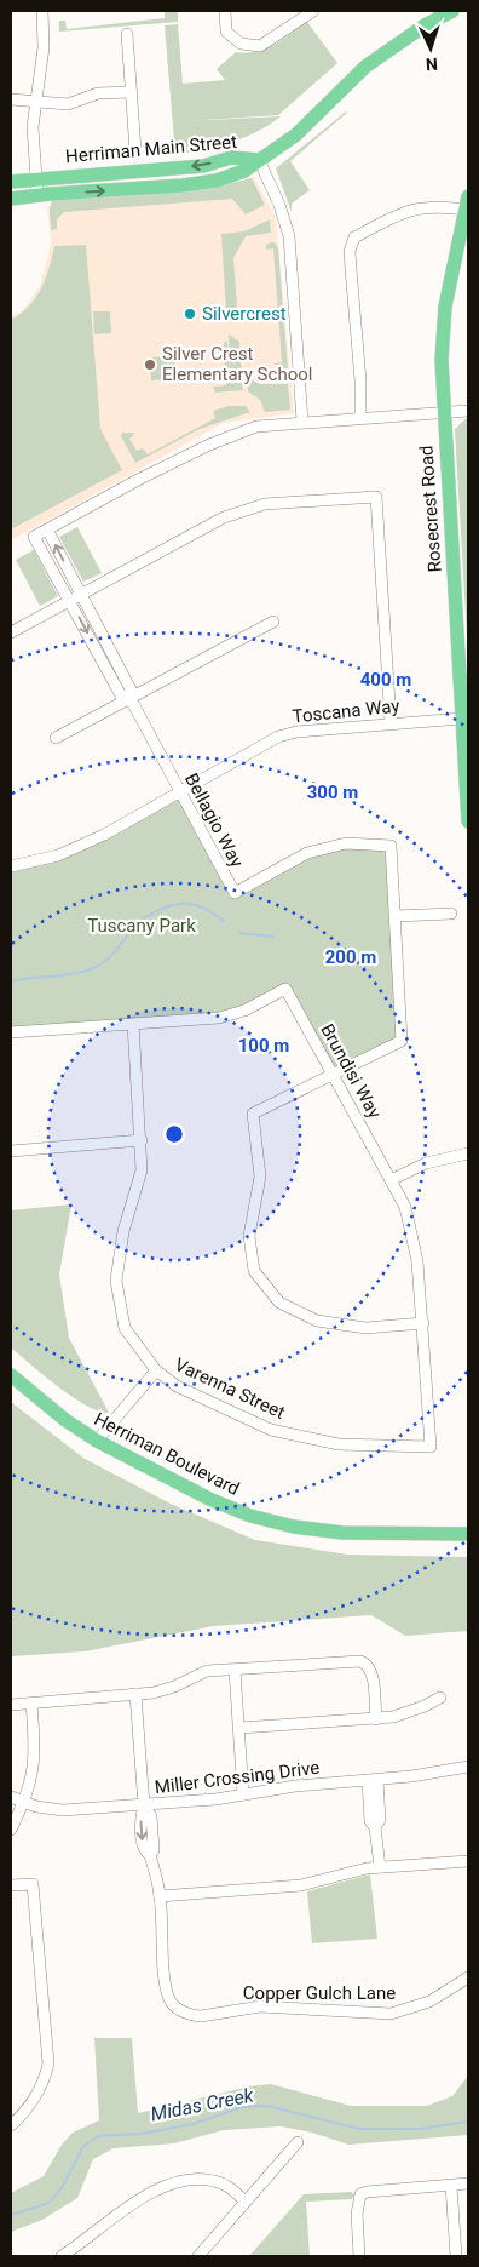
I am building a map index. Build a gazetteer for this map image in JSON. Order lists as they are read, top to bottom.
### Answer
{
  "streets": {
    "main road": ["Herriman Main Street", "Rosecrest Road", "Herriman Boulevard"],
    "street": [
      "Toscana Way",
      "Bellagio Way",
      "Brundisi Way",
      "Varenna Street",
      "Miller Crossing Drive",
      "Copper Gulch Lane"
    ]
  },
  "crossings": [
    ["Rosecrest Road", "Toscana Way"],
    ["Toscana Way", "Bellagio Way"],
    ["Bellagio Way", "Brundisi Way"],
    ["Brundisi Way", "Varenna Street"],
    ["Miller Crossing Drive", "Copper Gulch Lane"]
  ],
  "water": ["Midas Creek"],
  "parks": ["Tuscany Park"],
  "places": ["Silvercrest", "Silver Crest Elementary School"],
  "north": "bottom",
  "rings": [
    "400 m",
    "300 m",
    "200 m",
    "100 m"
  ]
}
